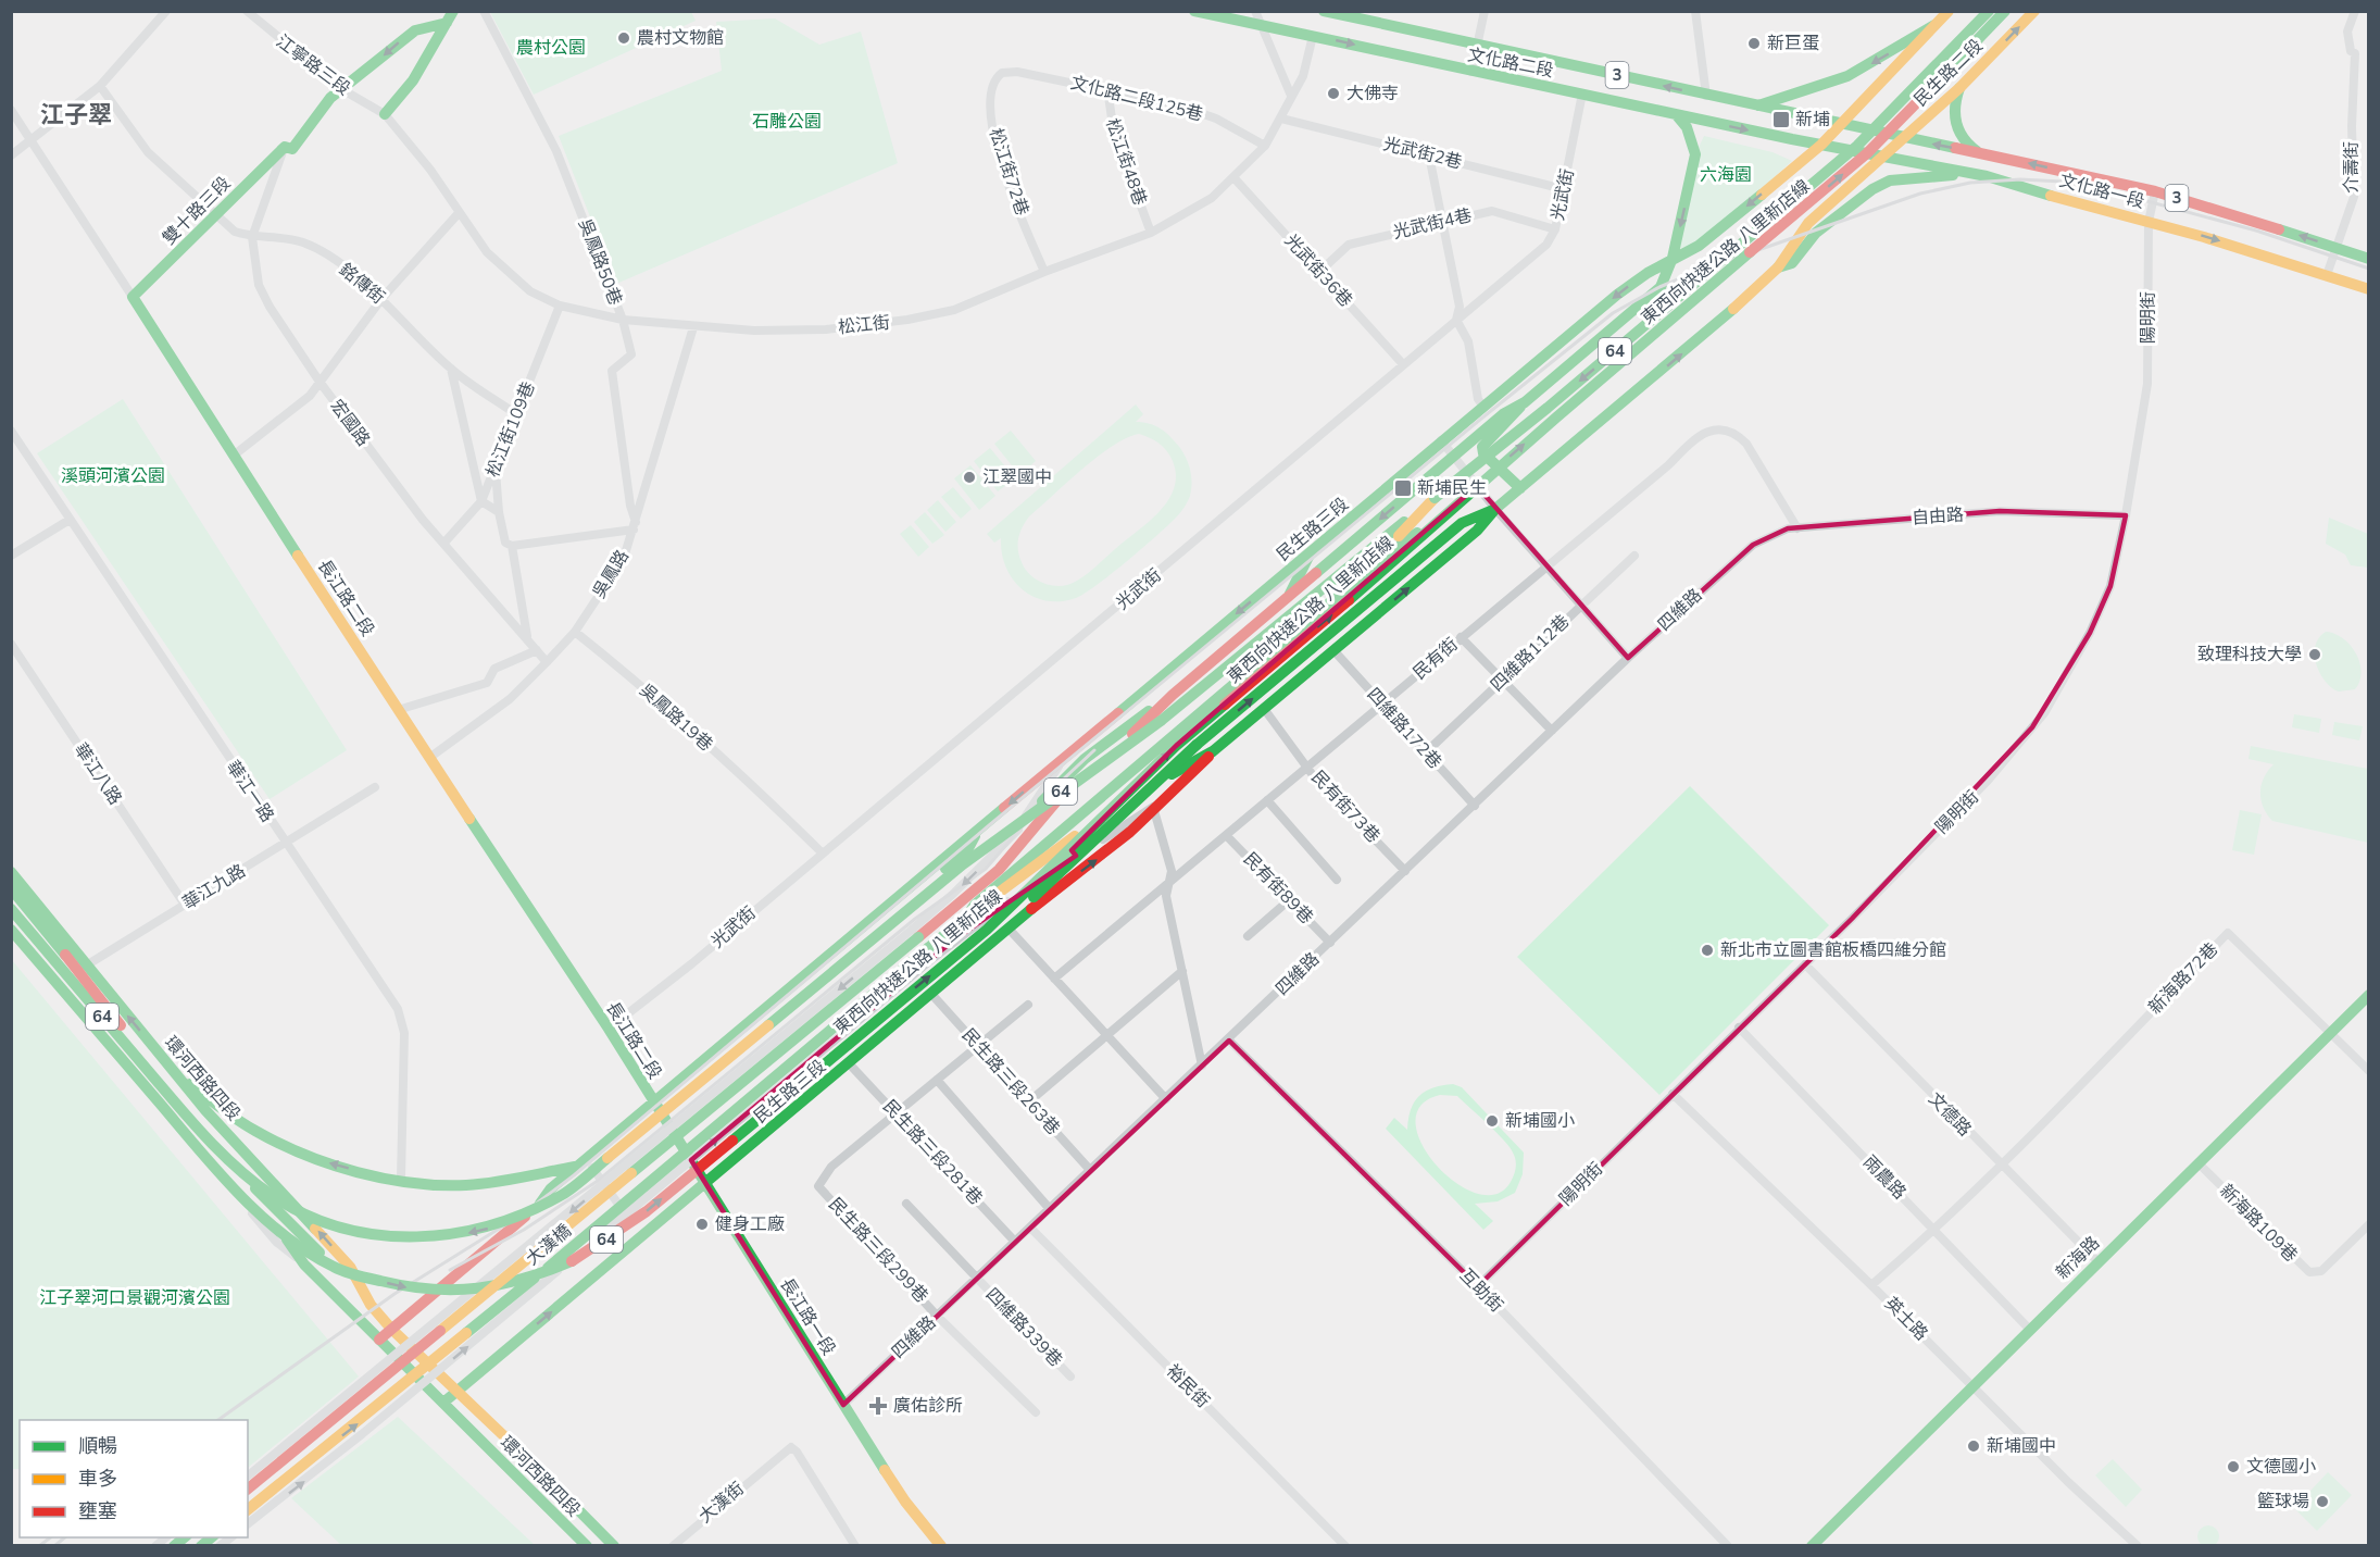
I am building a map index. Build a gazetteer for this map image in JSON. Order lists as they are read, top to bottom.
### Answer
{
  "streets": {
    "main road": [
      "文化路二段",
      "民生路二段",
      "3",
      "文化路一段",
      "雙十路三段",
      "東西向快速公路 八里新店線",
      "64",
      "民生路三段",
      "長江路二段",
      "環河西路四段",
      "大漢橋",
      "新海路",
      "長江路一段"
    ],
    "street": [
      "江寧路三段",
      "文化路二段125巷",
      "光武街2巷",
      "松江街48巷",
      "介壽街",
      "松江街72巷",
      "光武街",
      "光武街4巷",
      "吳鳳路50巷",
      "光武街36巷",
      "銘傳街",
      "陽明街",
      "松江街",
      "宏國路",
      "松江街109巷",
      "自由路",
      "吳鳳路",
      "四維路",
      "四維路112巷",
      "民有街",
      "吳鳳路19巷",
      "四維路172巷",
      "華江八路",
      "華江一路",
      "民有街73巷",
      "華江九路",
      "民有街89巷",
      "新海路72巷",
      "民生路三段263巷",
      "文德路",
      "民生路三段281巷",
      "雨農路",
      "新海路109巷",
      "民生路三段299巷",
      "互助街",
      "英士路",
      "四維路339巷",
      "裕民街",
      "大漢街"
    ]
  },
  "crossings": [
    ["文化路二段", "文化路一段"],
    ["文化路二段", "光武街"],
    ["文化路二段", "松江街"],
    ["文化路二段", "民生路三段"],
    ["江寧路三段", "雙十路三段"],
    ["江寧路三段", "松江街"],
    ["民生路二段", "文化路一段"],
    ["民生路二段", "民生路三段"],
    ["文化路二段125巷", "松江街48巷"],
    ["文化路二段125巷", "松江街72巷"],
    ["文化路二段125巷", "松江街"],
    ["光武街2巷", "光武街"],
    ["光武街2巷", "松江街"],
    ["松江街48巷", "松江街"],
    ["介壽街", "文化路一段"],
    ["松江街72巷", "松江街"],
    ["文化路一段", "陽明街"],
    ["文化路一段", "民生路三段"],
    ["光武街", "光武街4巷"],
    ["光武街", "光武街36巷"],
    ["光武街", "長江路二段"],
    ["光武街", "吳鳳路19巷"],
    ["雙十路三段", "宏國路"],
    ["雙十路三段", "長江路二段"],
    ["光武街4巷", "光武街36巷"],
    ["東西向快速公路 八里新店線", "環河西路四段"],
    ["吳鳳路50巷", "松江街"],
    ["吳鳳路50巷", "吳鳳路"],
    ["光武街36巷", "松江街"],
    ["銘傳街", "宏國路"],
    ["銘傳街", "松江街109巷"],
    ["陽明街", "自由路"],
    ["陽明街", "文德路"],
    ["陽明街", "雨農路"],
    ["陽明街", "互助街"],
    ["陽明街", "英士路"],
    ["松江街", "松江街109巷"],
    ["松江街", "吳鳳路"],
    ["宏國路", "松江街109巷"],
    ["宏國路", "吳鳳路"],
    ["自由路", "四維路"],
    ["自由路", "民有街"],
    ["民生路三段", "長江路二段"],
    ["民生路三段", "四維路172巷"],
    ["民生路三段", "民有街73巷"],
    ["民生路三段", "環河西路四段"],
    ["民生路三段", "民生路三段263巷"],
    ["民生路三段", "民生路三段281巷"],
    ["民生路三段", "大漢橋"],
    ["民生路三段", "長江路一段"],
    ["吳鳳路", "長江路二段"],
    ["吳鳳路", "吳鳳路19巷"],
    ["長江路二段", "長江路一段"],
    ["四維路", "四維路172巷"],
    ["四維路", "民有街73巷"],
    ["四維路", "民有街89巷"],
    ["四維路", "民生路三段263巷"],
    ["四維路", "民生路三段281巷"],
    ["四維路", "民生路三段299巷"],
    ["四維路", "互助街"],
    ["四維路", "長江路一段"],
    ["四維路", "四維路339巷"],
    ["四維路", "裕民街"],
    ["四維路112巷", "四維路172巷"],
    ["民有街", "四維路172巷"],
    ["民有街", "民有街73巷"],
    ["民有街", "民有街89巷"],
    ["華江八路", "華江九路"],
    ["華江一路", "華江九路"],
    ["華江九路", "環河西路四段"],
    ["新海路72巷", "文德路"],
    ["新海路72巷", "新海路"],
    ["文德路", "新海路"],
    ["民生路三段281巷", "民生路三段299巷"],
    ["雨農路", "新海路"],
    ["新海路109巷", "新海路"],
    ["新海路", "英士路"]
  ],
  "districts": ["江子翠"],
  "parks": [
    "農村公園",
    "石雕公園",
    "六海園",
    "溪頭河濱公園",
    "江子翠河口景觀河濱公園"
  ],
  "places": {
    "other": [
      "農村文物館",
      "新巨蛋",
      "大佛寺",
      "江翠國中",
      "致理科技大學",
      "新北市立圖書館板橋四維分館",
      "新埔國小",
      "健身工廠",
      "新埔國中",
      "文德國小",
      "籃球場"
    ],
    "transit": ["新埔", "新埔民生"],
    "health": ["廣佑診所"]
  },
  "legend": ["順暢", "車多", "壅塞"]
}
